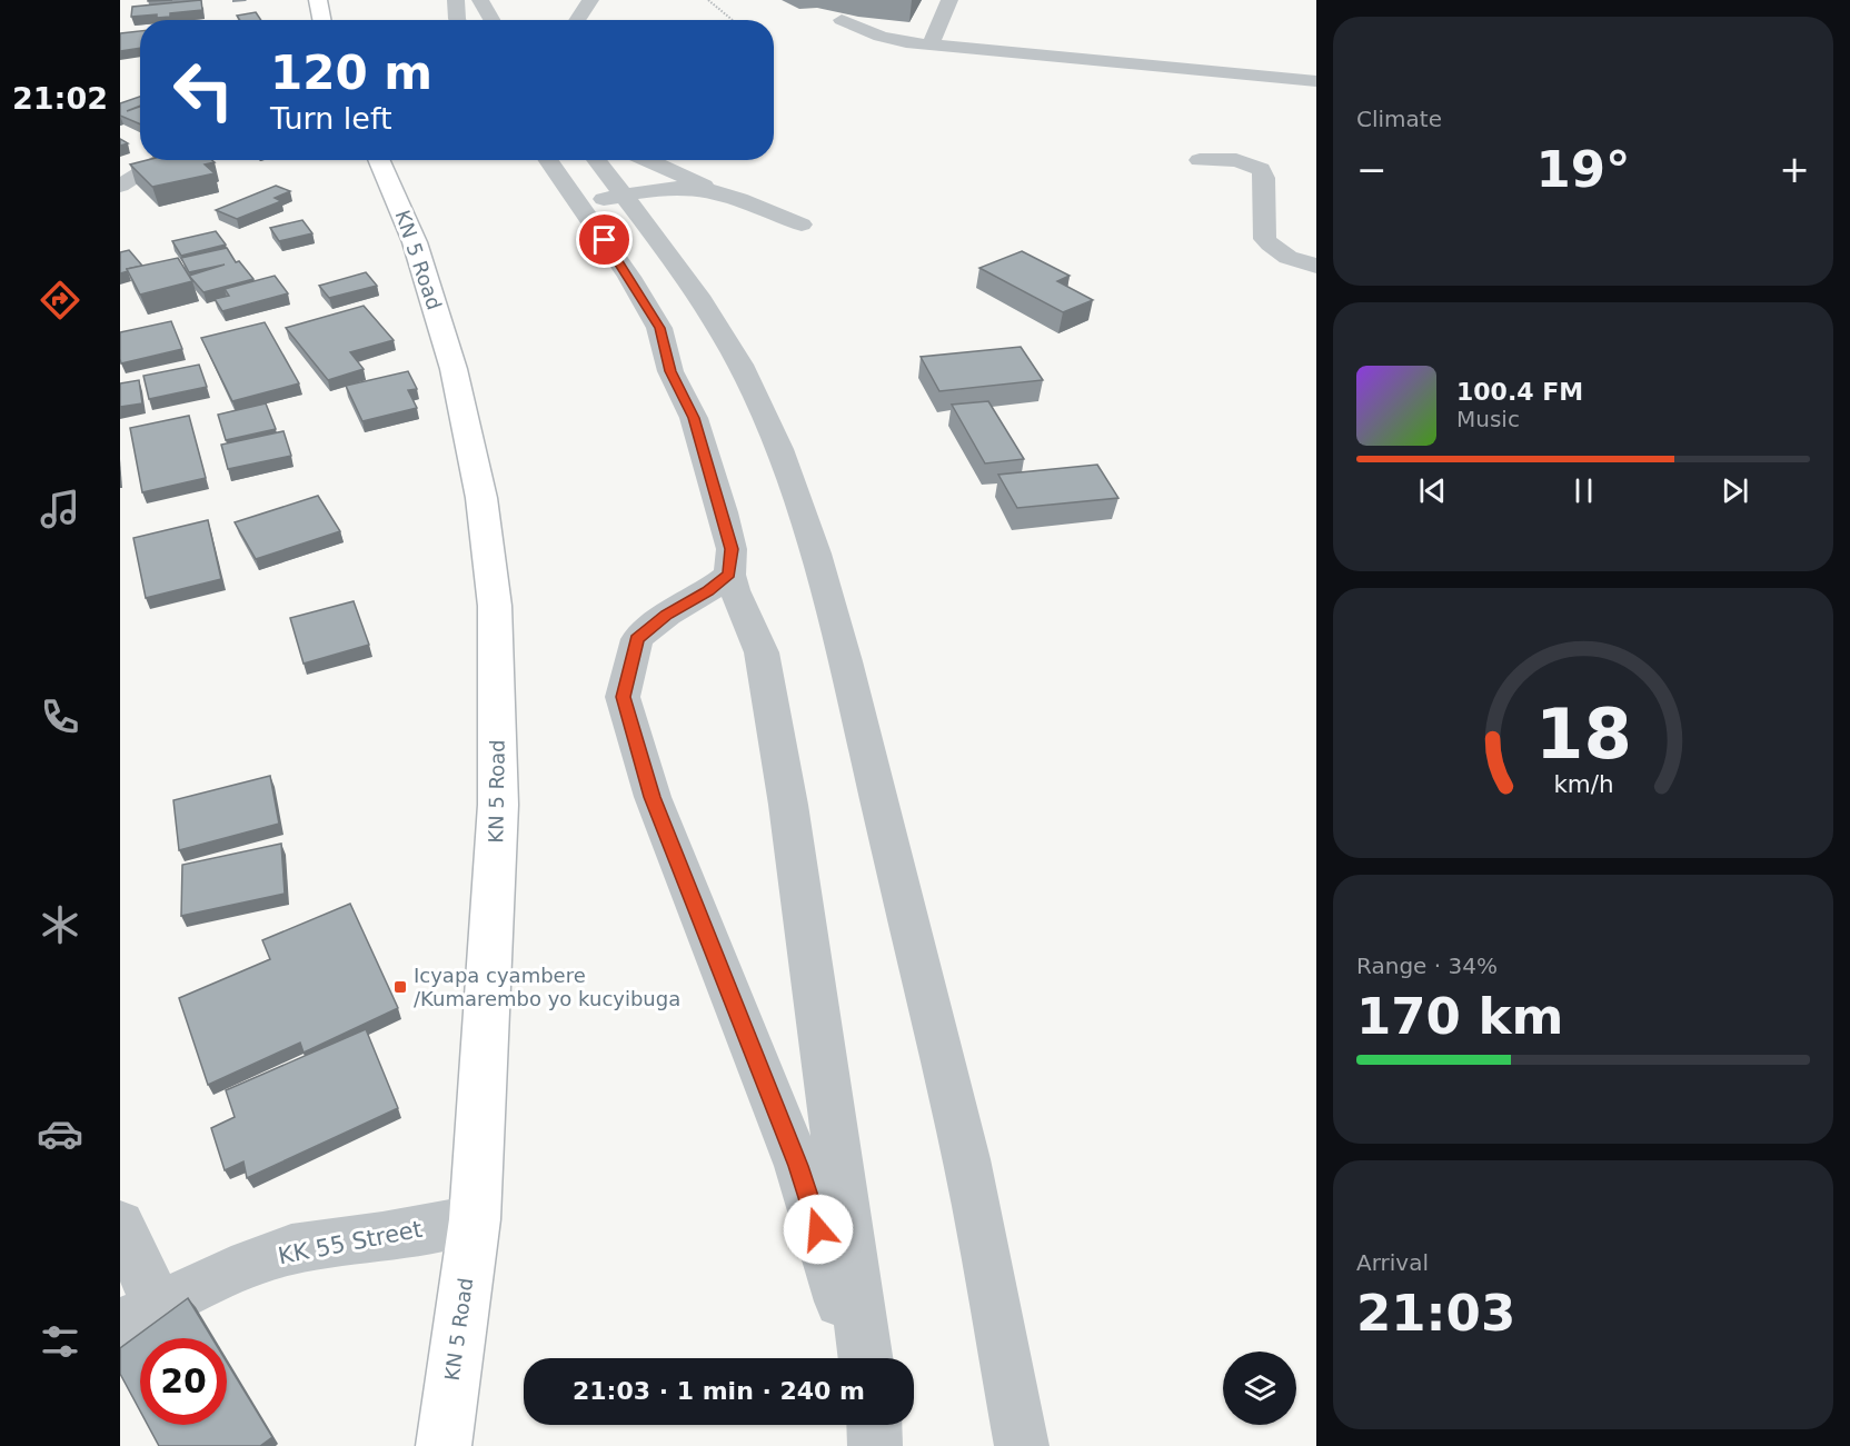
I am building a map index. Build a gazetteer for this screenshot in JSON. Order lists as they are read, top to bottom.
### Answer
{
  "streets": {
    "main road": ["KN 5 Road"],
    "street": ["KK 55 Street"]
  },
  "crossings": [
    ["KN 5 Road", "KK 55 Street"]
  ],
  "places": {
    "transit": ["Icyapa cyambere /Kumarembo yo kucyibuga"]
  },
  "page": {
    "tabs": "21:02",
    "tile": [
      "Climate",
      ["Range · 34%", "170 km"],
      ["Arrival", "21:03"]
    ],
    "turn": ["120 m", "Turn left"],
    "heat": ["−", "19°", "+"],
    "song": ["100.4 FM", "Music"],
    "limit": "20",
    "trip": "21:03 · 1 min · 240 m",
    "gauge": ["18", "km/h"]
  }
}
